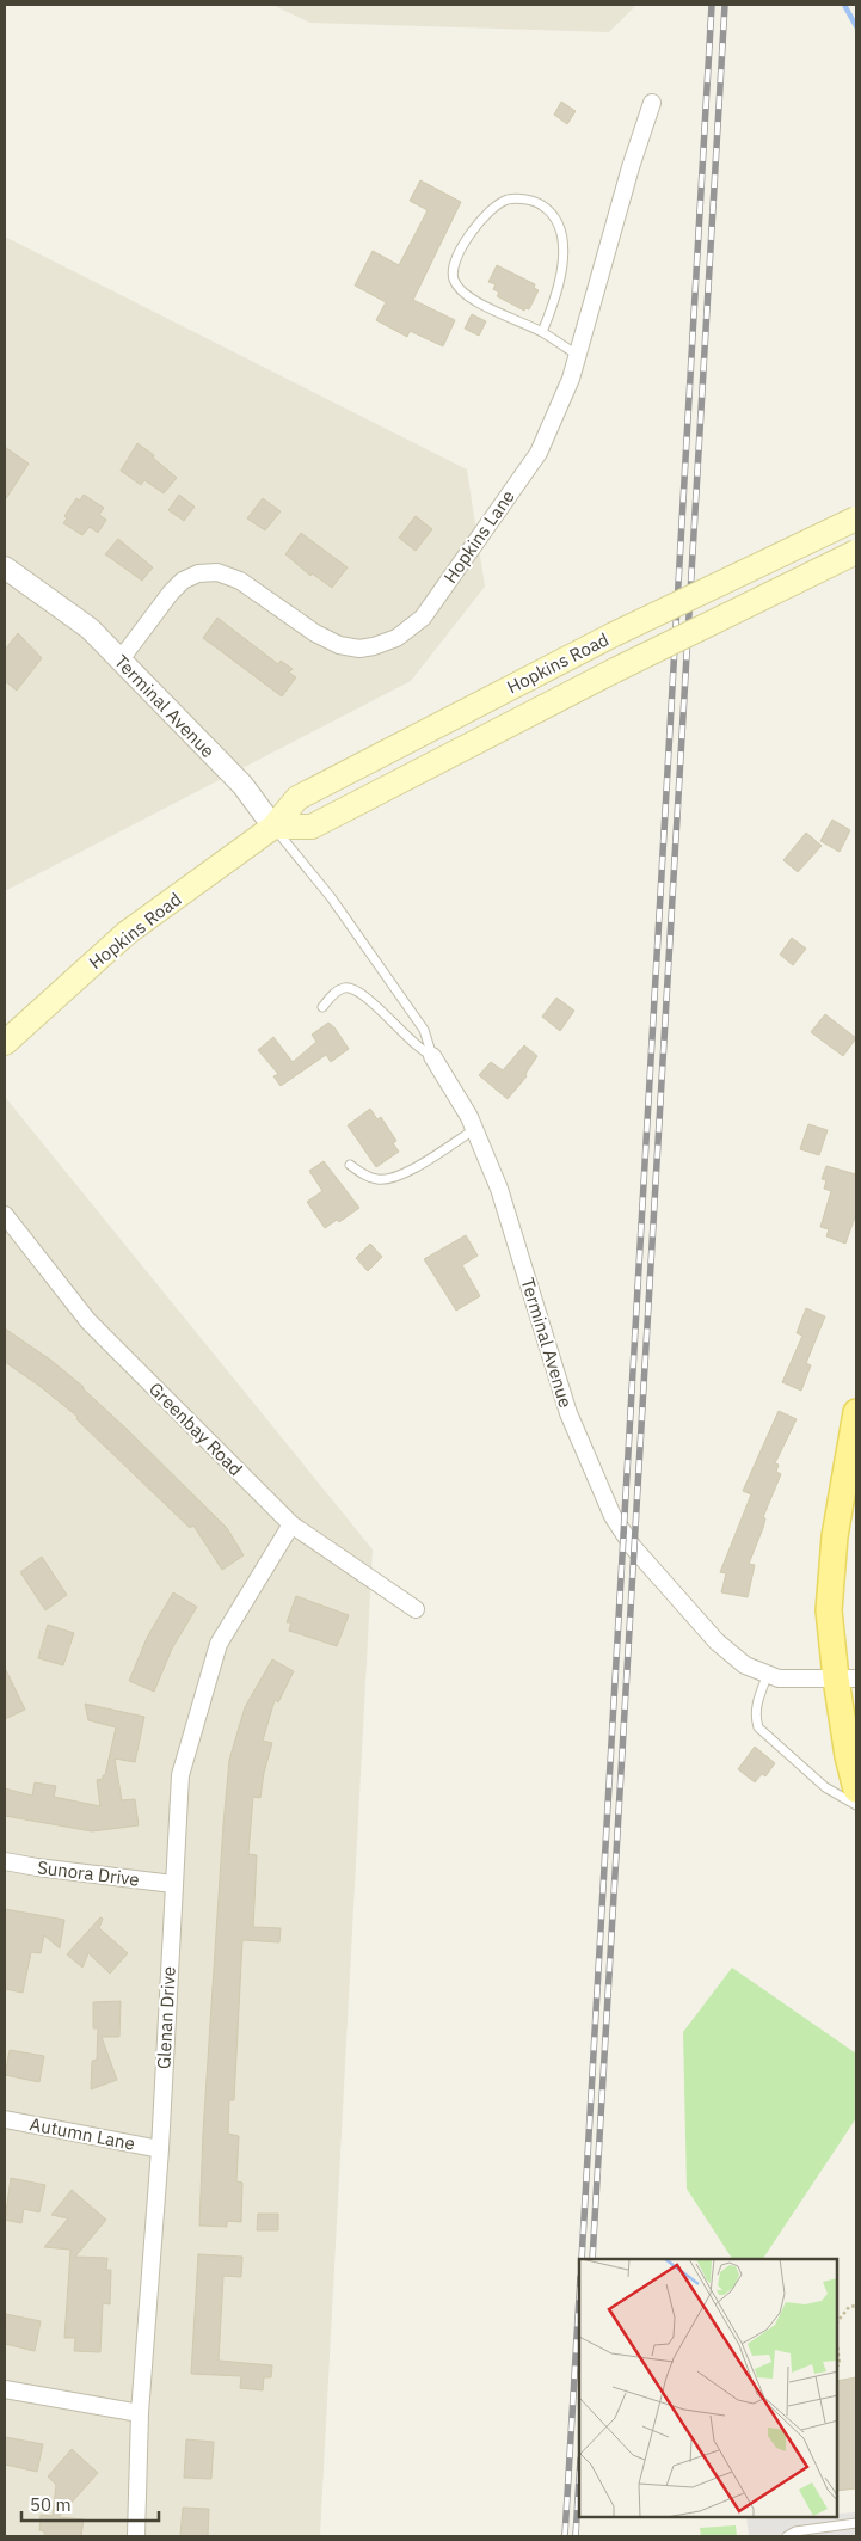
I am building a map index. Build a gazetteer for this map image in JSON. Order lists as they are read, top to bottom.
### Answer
{
  "streets": {
    "main road": ["Hopkins Road"],
    "street": [
      "Hopkins Lane",
      "Terminal Avenue",
      "Greenbay Road",
      "Sunora Drive",
      "Glenan Drive",
      "Autumn Lane"
    ]
  },
  "crossings": [
    ["Hopkins Lane", "Terminal Avenue"],
    ["Hopkins Road", "Terminal Avenue"],
    ["Greenbay Road", "Glenan Drive"],
    ["Sunora Drive", "Glenan Drive"],
    ["Glenan Drive", "Autumn Lane"]
  ],
  "scale_bar": "50 m"
}
